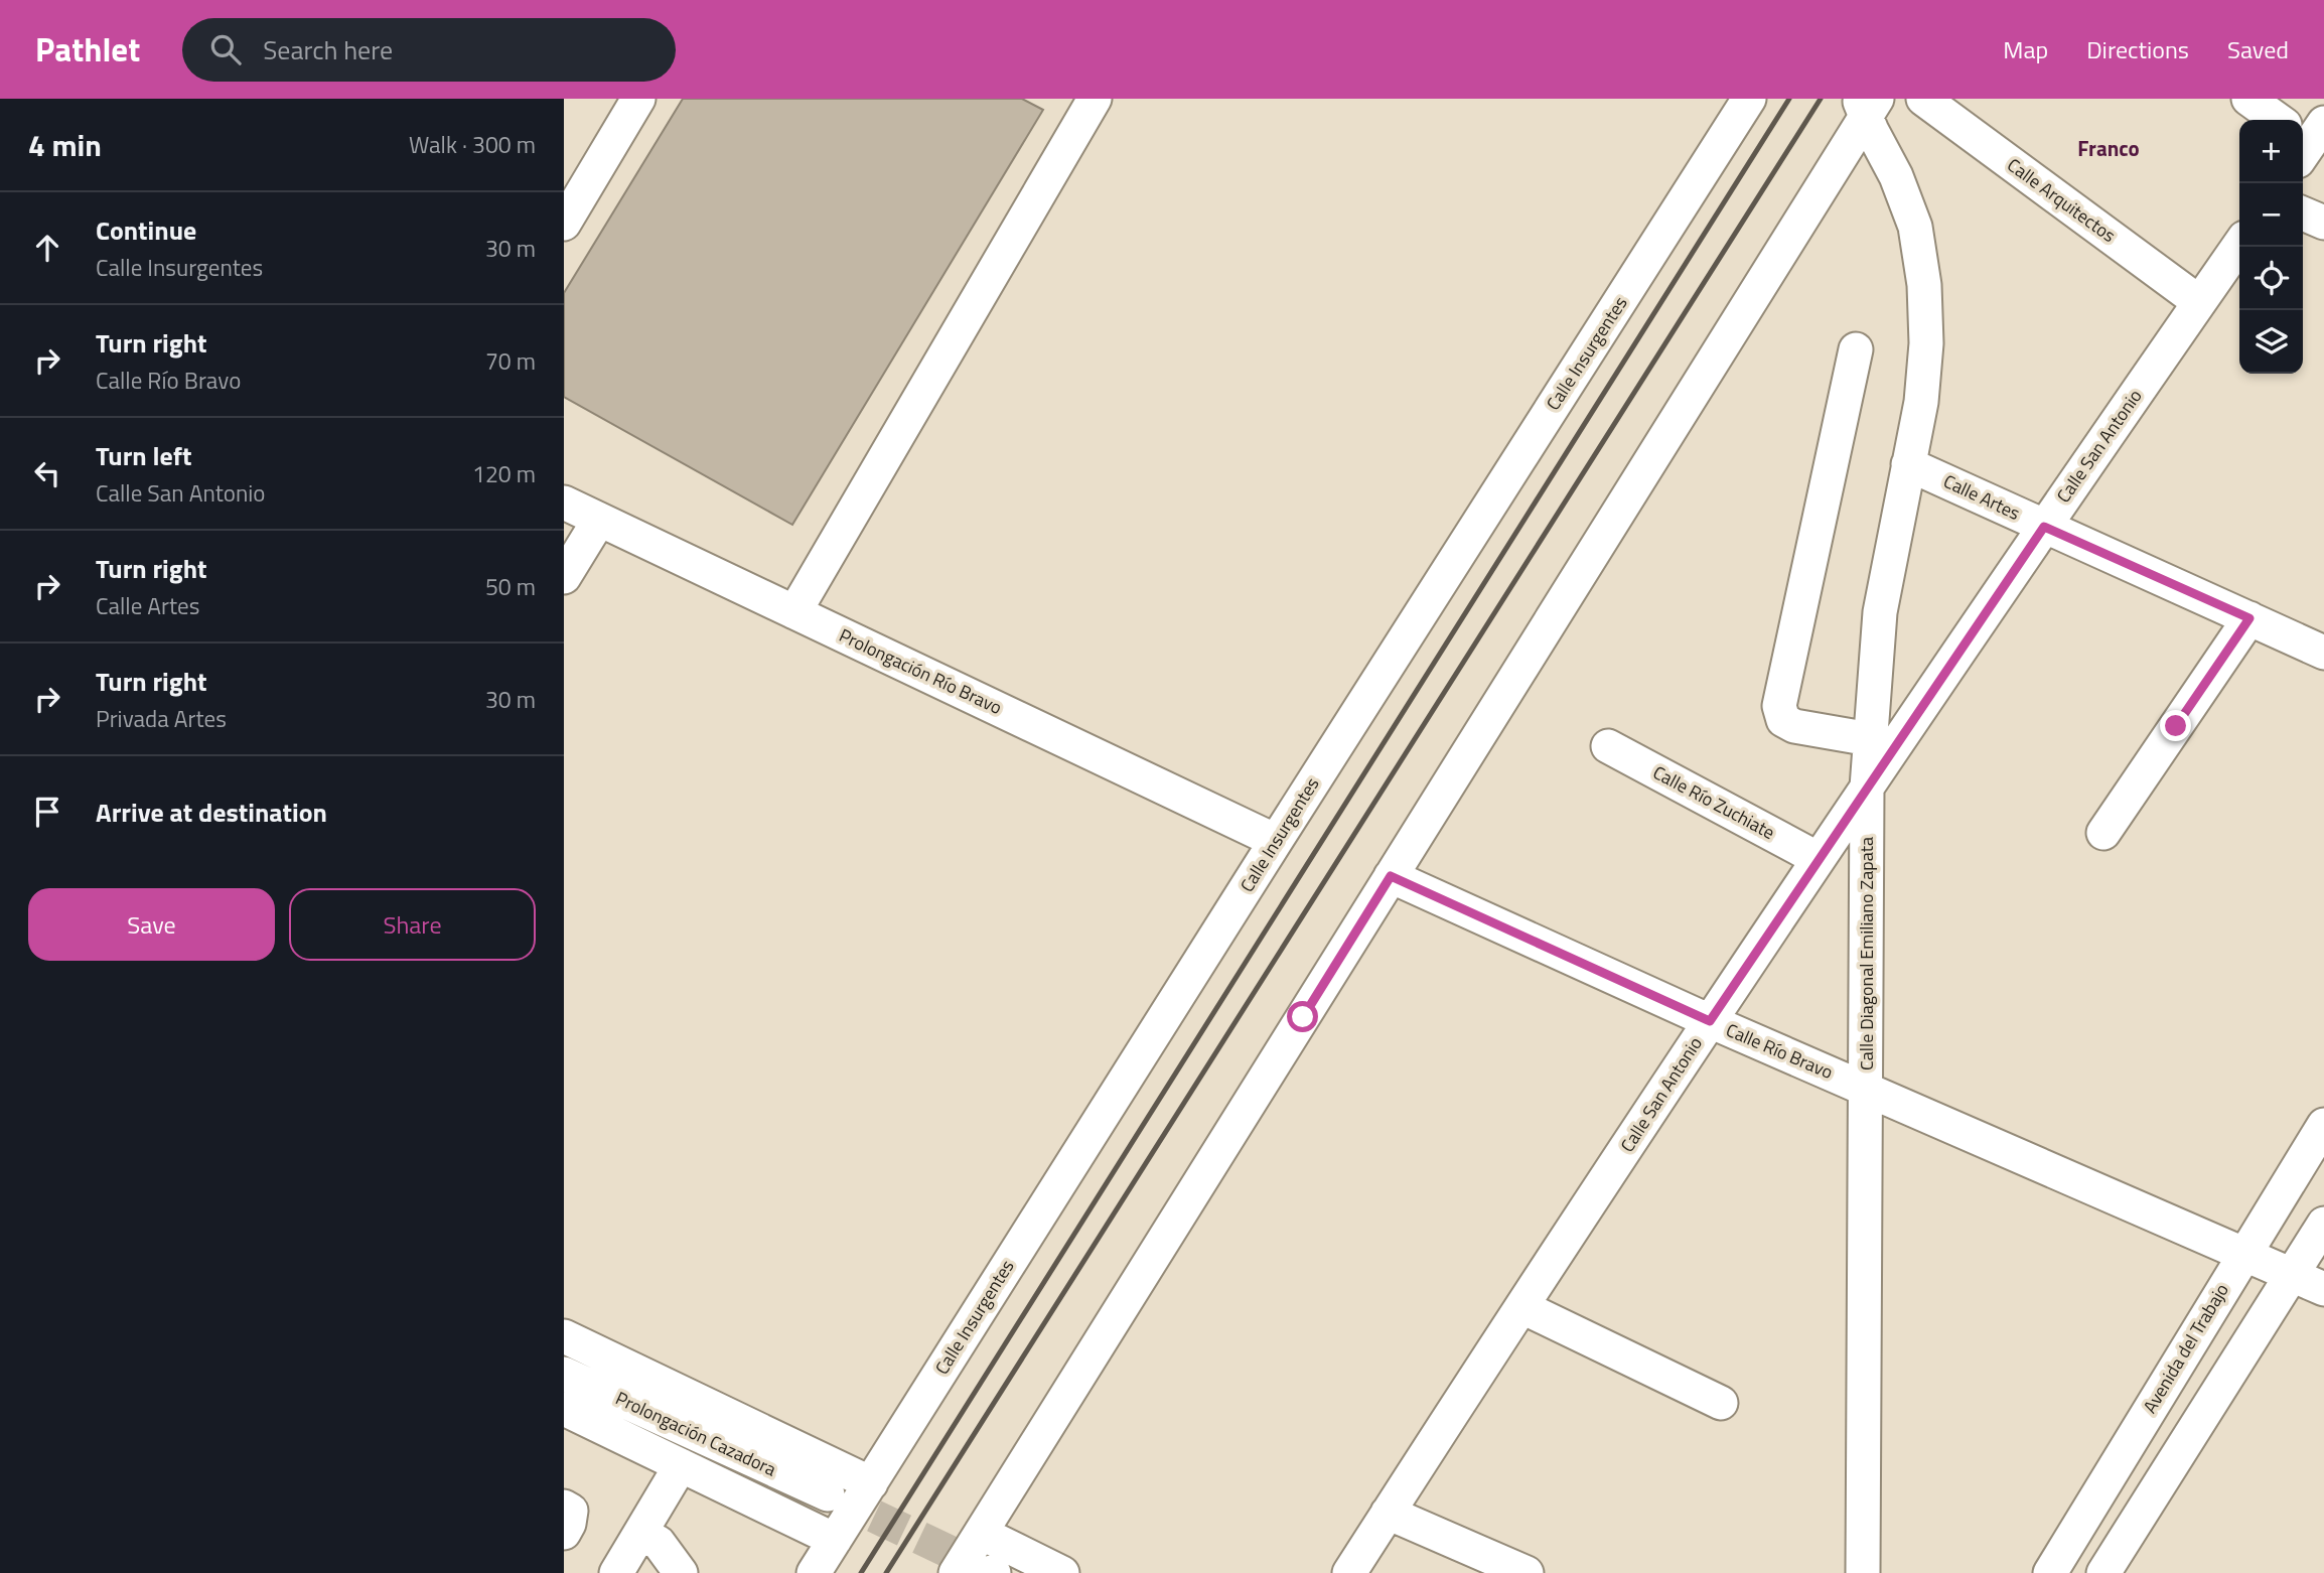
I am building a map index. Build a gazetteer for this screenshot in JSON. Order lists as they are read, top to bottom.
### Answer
{
  "streets": {
    "street": [
      "Calle Arquitectos",
      "Calle Insurgentes",
      "Calle San Antonio",
      "Calle Artes",
      "Prolongación Río Bravo",
      "Calle Río Zuchiate",
      "Calle Diagonal Emiliano Zapata",
      "Calle Río Bravo",
      "Avenida del Trabajo",
      "Prolongación Cazadora"
    ]
  },
  "crossings": [
    ["Calle Arquitectos", "Calle San Antonio"],
    ["Calle Insurgentes", "Prolongación Río Bravo"],
    ["Calle San Antonio", "Calle Artes"],
    ["Calle San Antonio", "Calle Río Zuchiate"],
    ["Calle San Antonio", "Calle Diagonal Emiliano Zapata"],
    ["Calle San Antonio", "Calle Río Bravo"],
    ["Calle Artes", "Calle Diagonal Emiliano Zapata"],
    ["Calle Diagonal Emiliano Zapata", "Calle Río Bravo"],
    ["Calle Río Bravo", "Avenida del Trabajo"]
  ],
  "districts": ["Franco"],
  "page": {
    "header": "Pathlet",
    "search": "Search here",
    "nav": ["Map", "Directions", "Saved"],
    "heading": ["4 min", "Walk · 300 m"],
    "map_buttons": ["+", "−"],
    "list": [
      ["Continue", "Calle Insurgentes", "30 m"],
      ["Turn right", "Calle Río Bravo", "70 m"],
      ["Turn left", "Calle San Antonio", "120 m"],
      ["Turn right", "Calle Artes", "50 m"],
      ["Turn right", "Privada Artes", "30 m"],
      "Arrive at destination"
    ],
    "buttons": ["Save", "Share"]
  }
}
